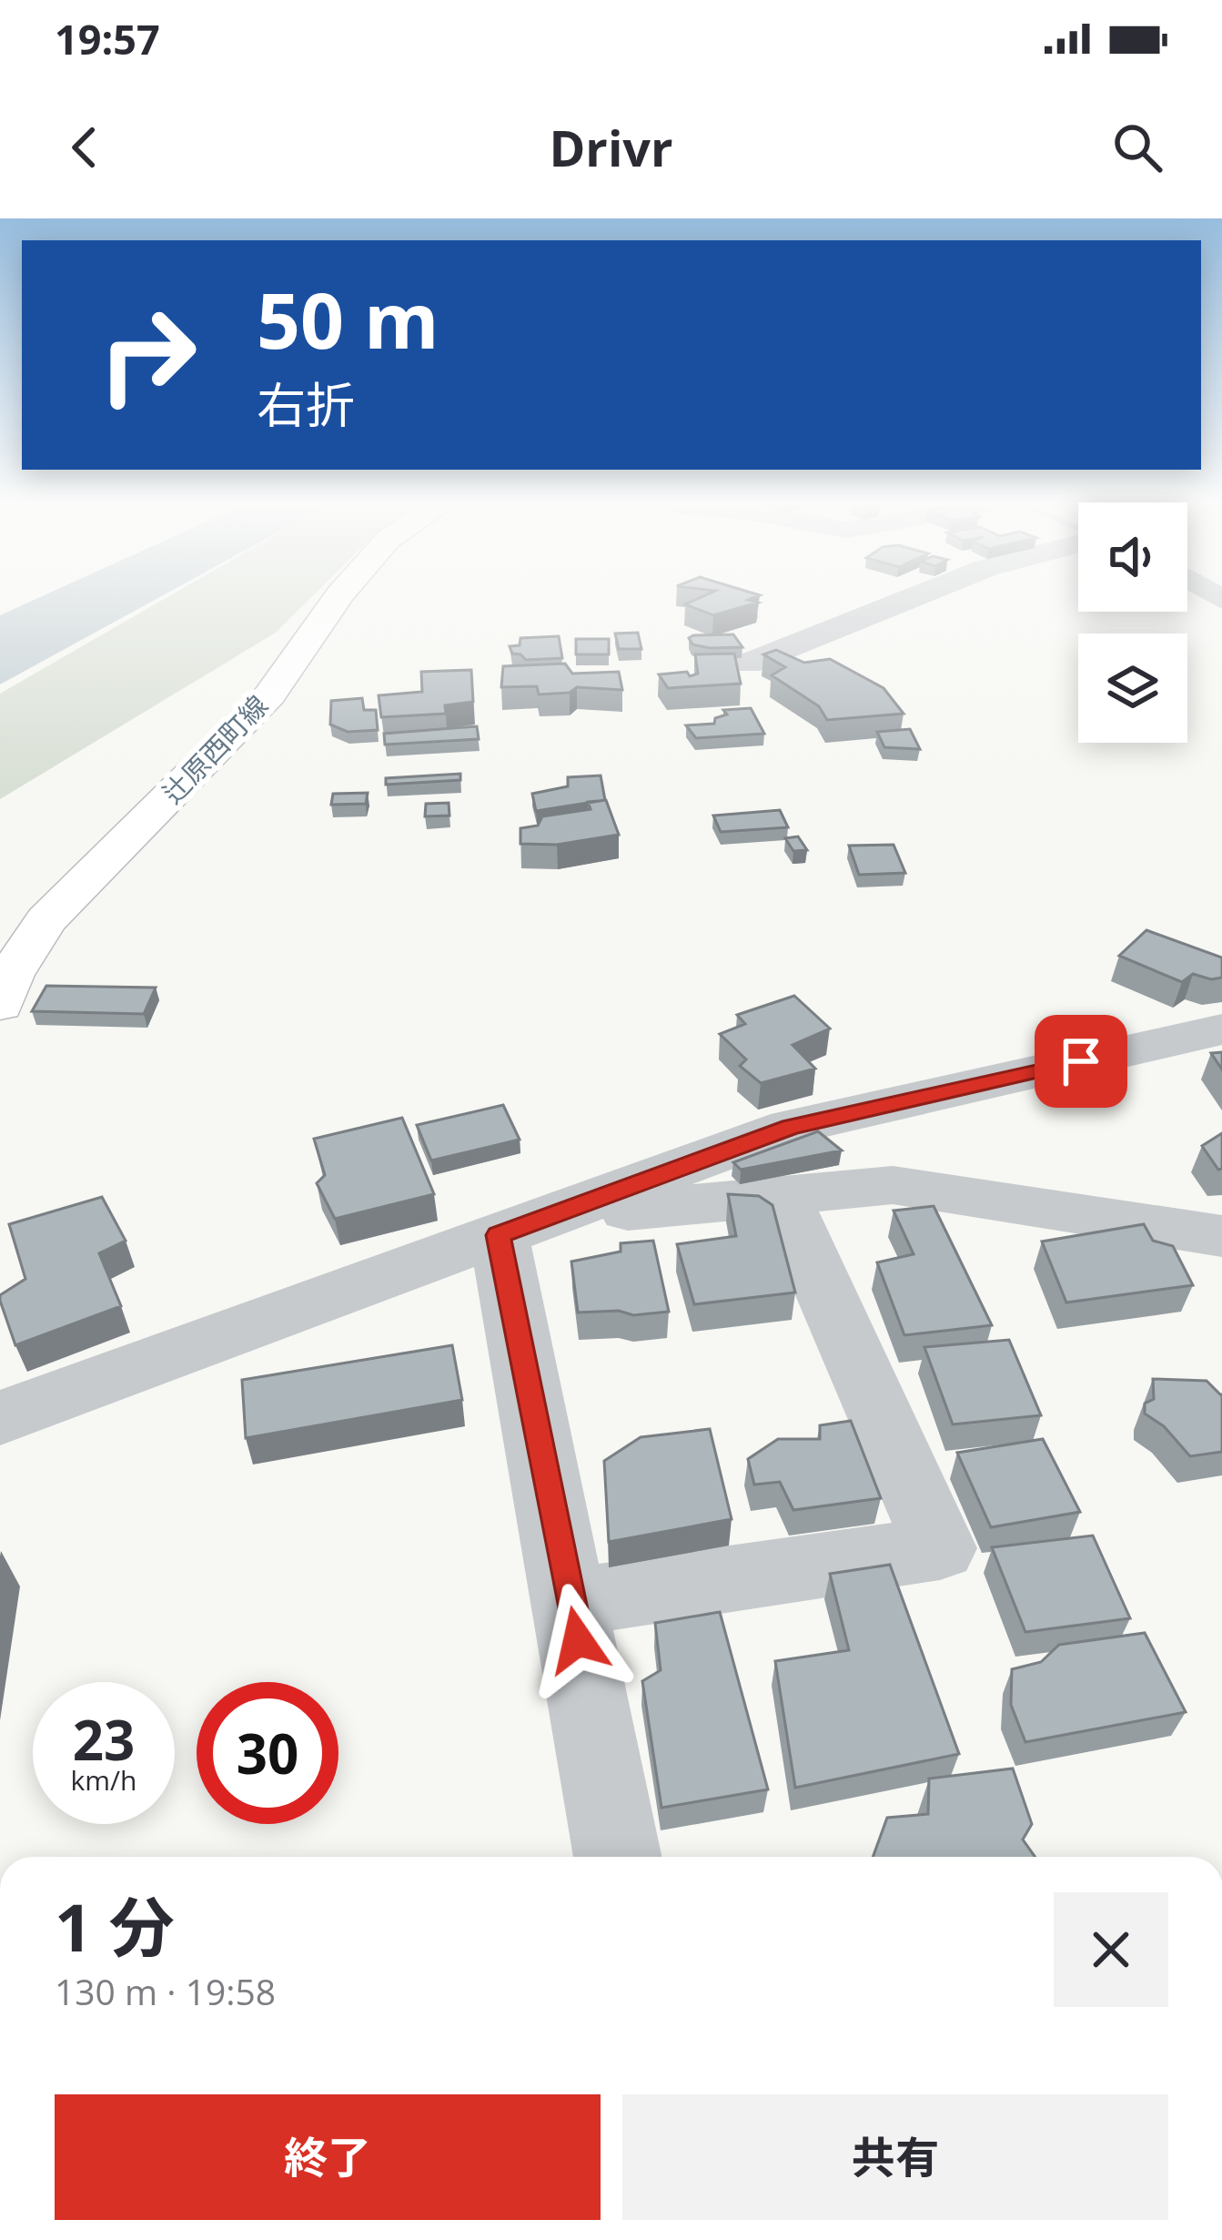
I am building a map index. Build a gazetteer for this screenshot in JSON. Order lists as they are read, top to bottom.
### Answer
{
  "streets": {
    "main road": ["辻原西町線"]
  },
  "page": {
    "status": "19:57",
    "header": "Drivr",
    "turn": ["50 m", "右折"],
    "speed": "23 km/h",
    "limit": "30",
    "heading": ["1 分", "130 m · 19:58"],
    "buttons": ["終了", "共有"]
  }
}
